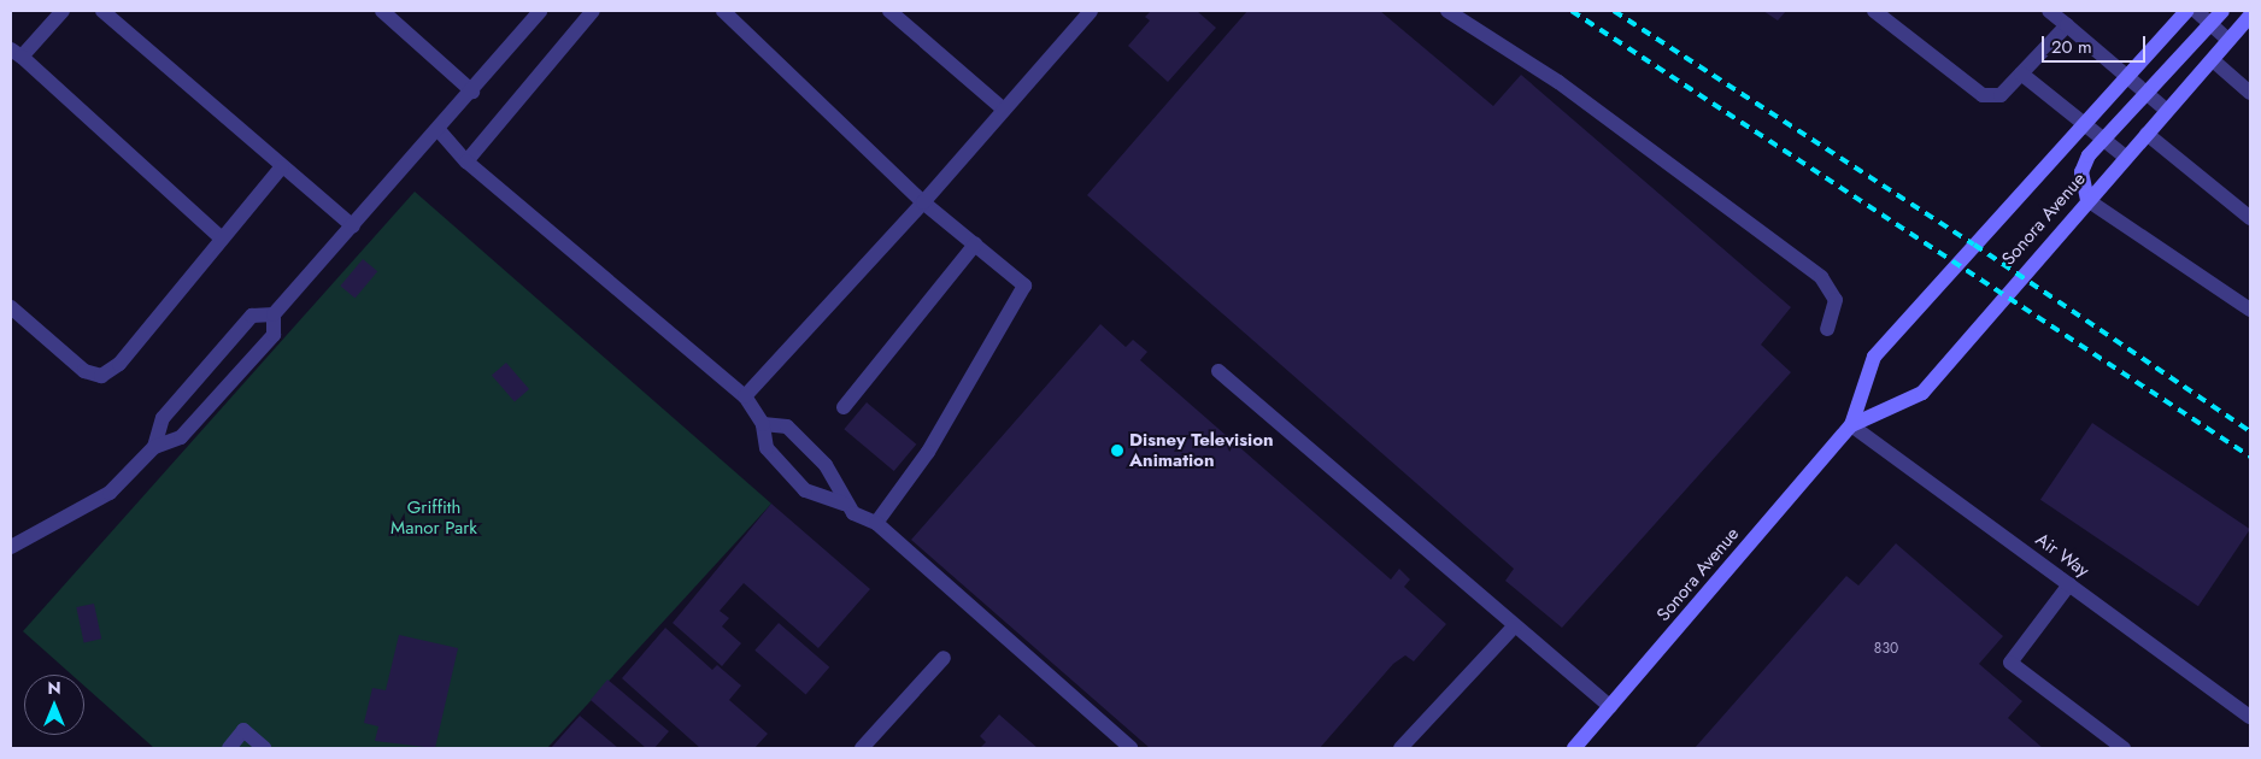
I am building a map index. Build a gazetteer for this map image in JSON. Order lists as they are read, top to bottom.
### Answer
{
  "streets": {
    "main road": ["Sonora Avenue"],
    "street": ["Air Way"]
  },
  "crossings": [
    ["Sonora Avenue", "Air Way"]
  ],
  "parks": ["Griffith Manor Park"],
  "places": ["Disney Television Animation"],
  "house_numbers": ["830"],
  "scale_bar": "20 m",
  "north": "top"
}
